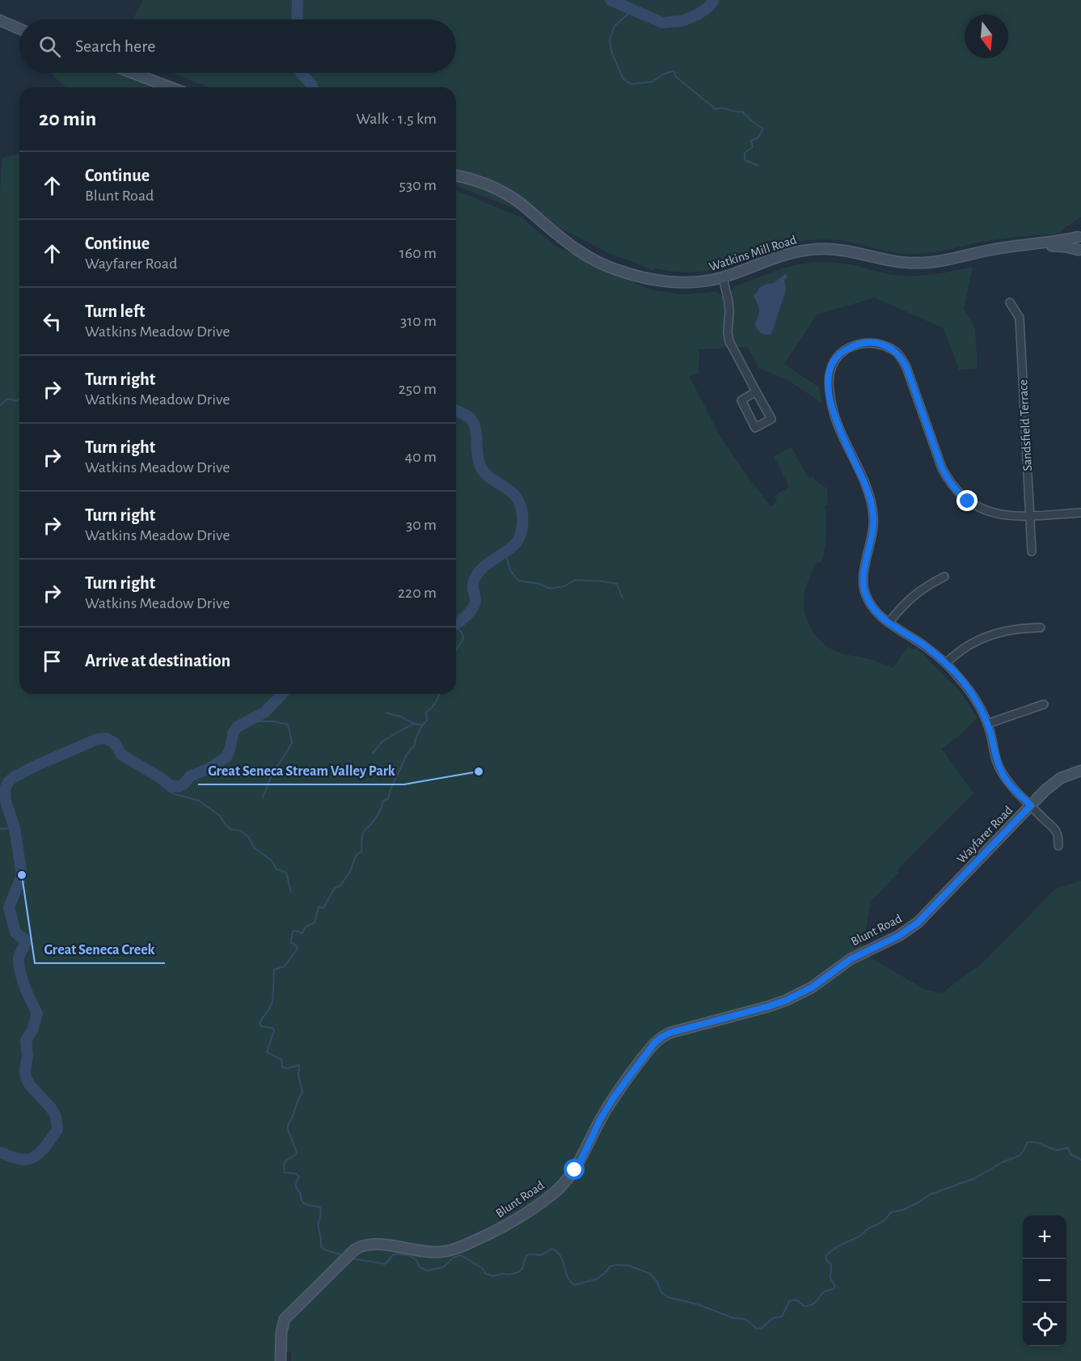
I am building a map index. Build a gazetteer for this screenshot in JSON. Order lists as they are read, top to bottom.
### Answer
{
  "streets": {
    "street": [
      "Watkins Mill Road",
      "Sandsfield Terrace",
      "Wayfarer Road",
      "Blunt Road"
    ]
  },
  "crossings": [
    ["Wayfarer Road", "Blunt Road"]
  ],
  "places": ["Great Seneca Stream Valley Park", "Great Seneca Creek"],
  "north": "bottom",
  "page": {
    "search": "Search here",
    "heading": ["20 min", "Walk · 1.5 km"],
    "list": [
      ["Continue", "Blunt Road", "530 m"],
      ["Continue", "Wayfarer Road", "160 m"],
      ["Turn left", "Watkins Meadow Drive", "310 m"],
      ["Turn right", "Watkins Meadow Drive", "250 m"],
      ["Turn right", "Watkins Meadow Drive", "40 m"],
      ["Turn right", "Watkins Meadow Drive", "30 m"],
      ["Turn right", "Watkins Meadow Drive", "220 m"],
      "Arrive at destination"
    ],
    "map_buttons": ["+", "−"]
  }
}
